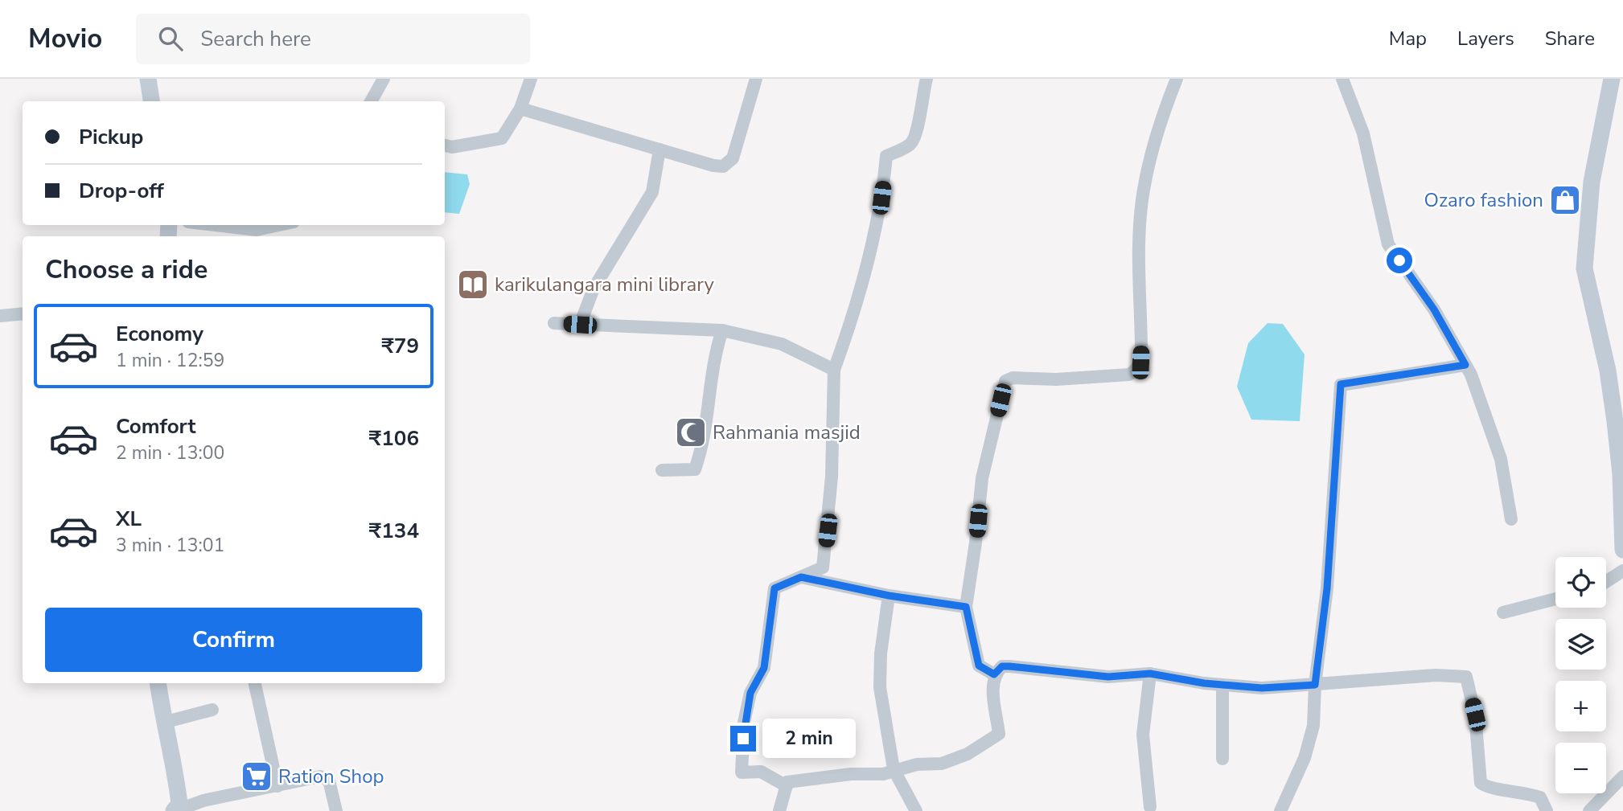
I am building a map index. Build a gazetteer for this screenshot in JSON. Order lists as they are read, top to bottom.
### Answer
{
  "places": {
    "shop": ["Ozaro fashion"],
    "library": ["karikulangara mini library"],
    "mosque": ["Rahmania masjid"],
    "supermarket": ["Ration Shop"]
  },
  "page": {
    "header": "Movio",
    "search": "Search here",
    "nav": ["Map", "Layers", "Share"],
    "banner": ["Pickup", "Drop-off"],
    "heading": "Choose a ride",
    "list": [
      {
        "name": "Economy",
        "note": "1 min · 12:59",
        "value": "₹79"
      },
      {
        "name": "Comfort",
        "note": "2 min · 13:00",
        "value": "₹106"
      },
      {
        "name": "XL",
        "note": "3 min · 13:01",
        "value": "₹134"
      }
    ],
    "map_buttons": ["+", "−"],
    "buttons": "Confirm",
    "bubble": "2 min"
  }
}
